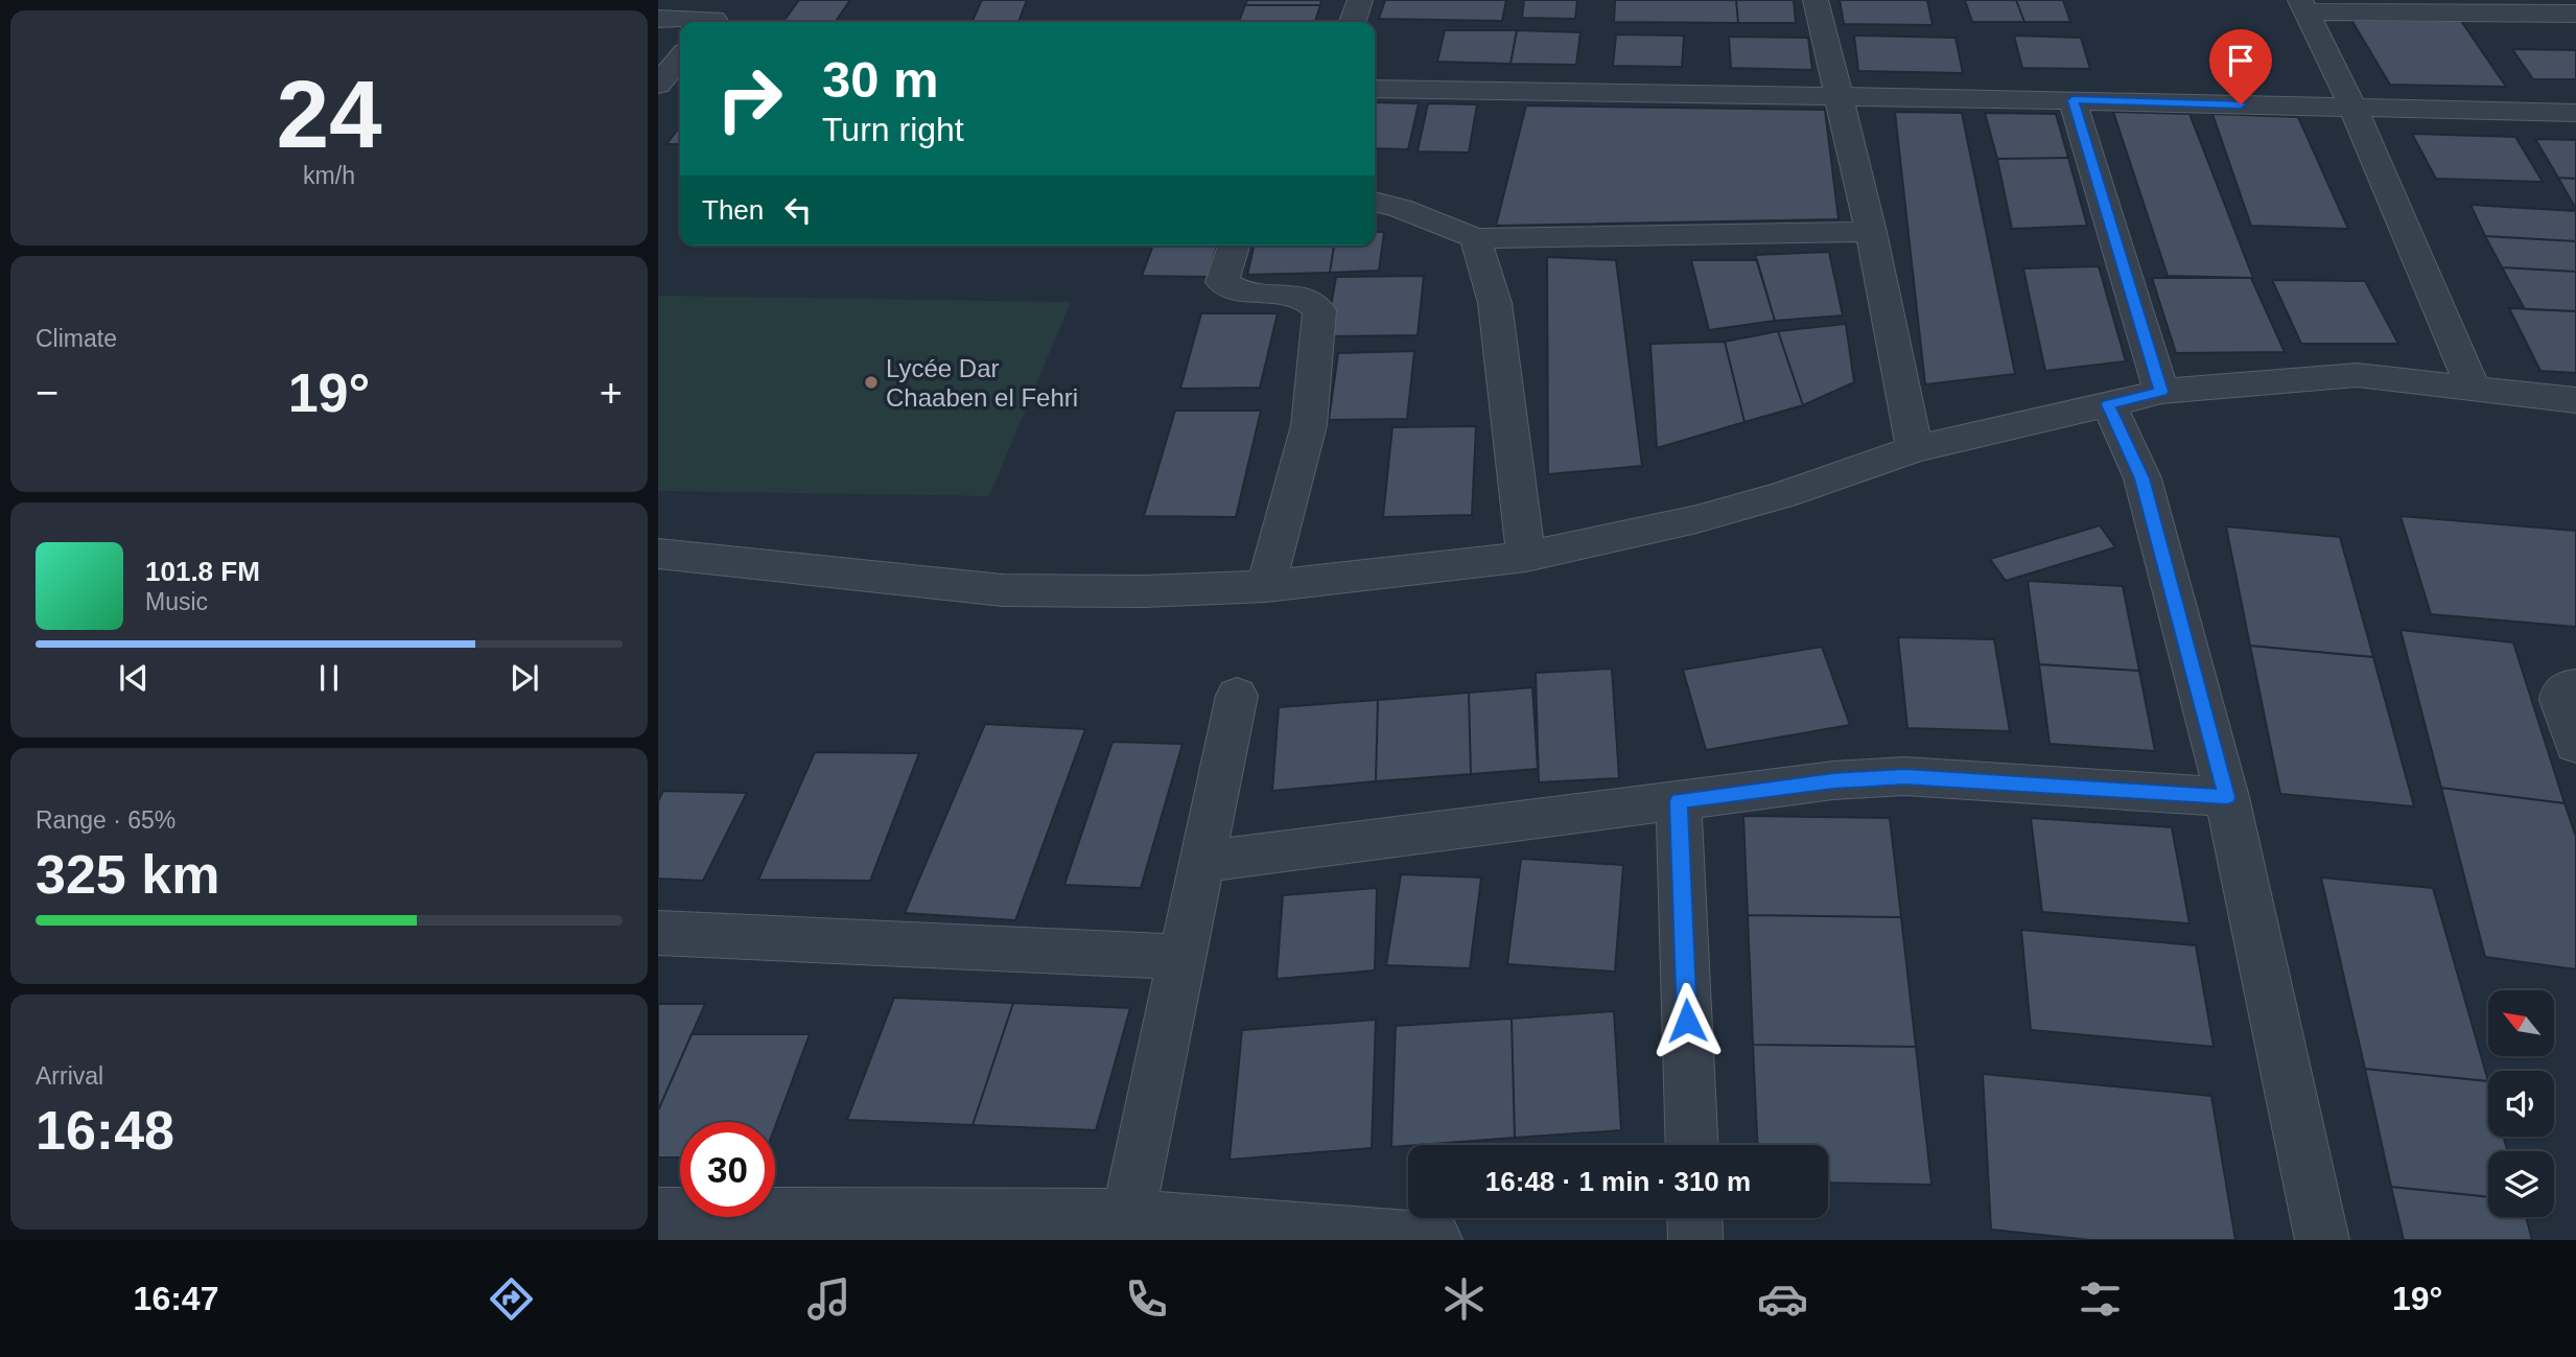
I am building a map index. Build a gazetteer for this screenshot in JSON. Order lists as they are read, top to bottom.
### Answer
{
  "places": ["Lycée Dar Chaaben el Fehri"],
  "north": "top left",
  "page": {
    "tile": [
      ["24", "km/h"],
      "Climate",
      ["Range · 65%", "325 km"],
      ["Arrival", "16:48"]
    ],
    "turn": ["30 m", "Turn right"],
    "then": "Then",
    "heat": ["−", "19°", "+"],
    "song": ["101.8 FM", "Music"],
    "limit": "30",
    "trip": "16:48 · 1 min · 310 m",
    "tabs": ["16:47", "19°"]
  }
}
